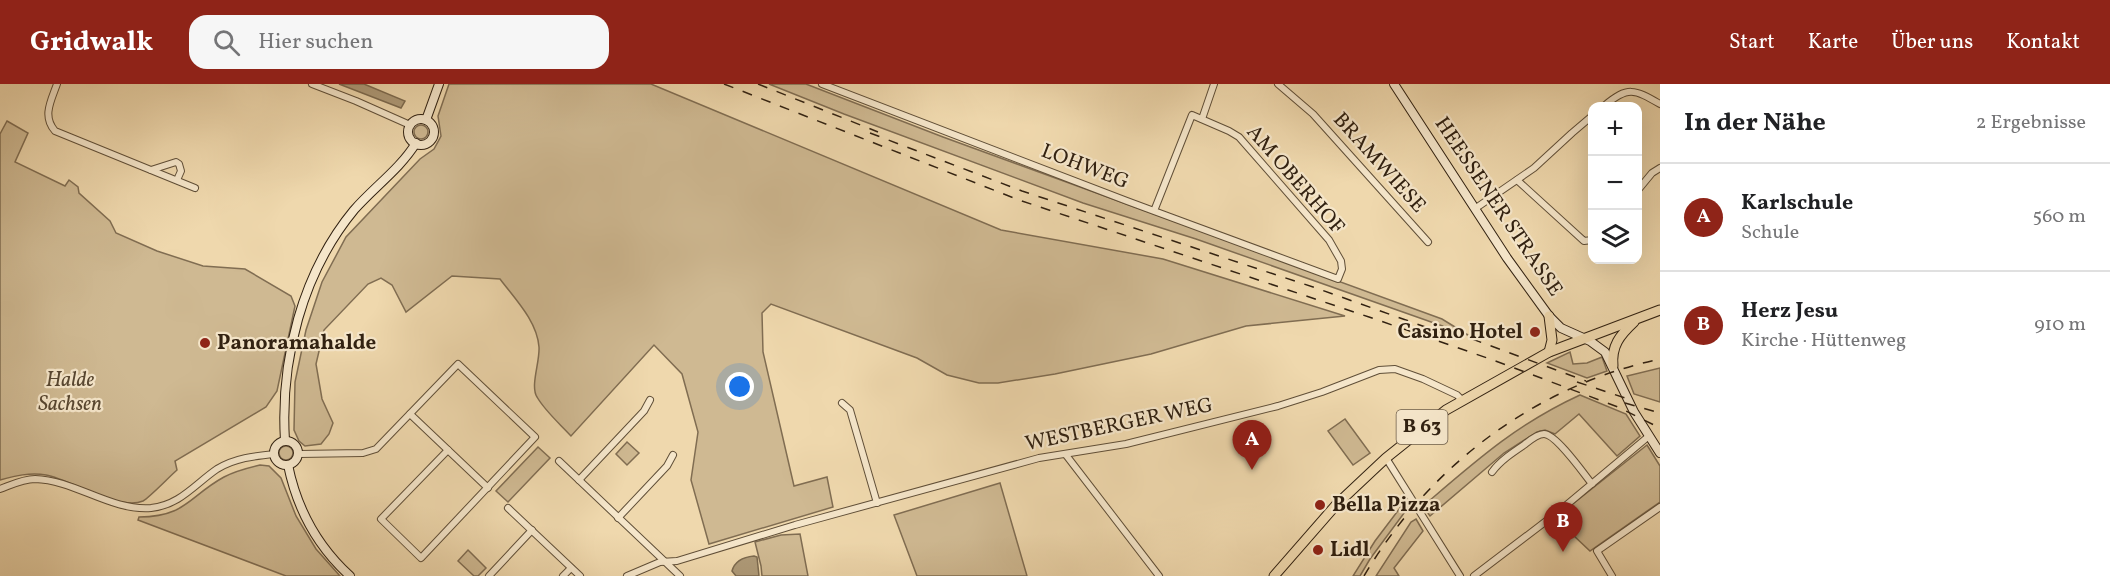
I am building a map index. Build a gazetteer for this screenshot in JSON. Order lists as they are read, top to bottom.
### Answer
{
  "streets": {
    "main road": ["B 63"],
    "street": [
      "BRAMWIESE",
      "LOHWEG",
      "AM OBERHOF",
      "HEESSENER STRASSE",
      "WESTBERGER WEG"
    ]
  },
  "crossings": [
    ["LOHWEG", "AM OBERHOF"],
    ["HEESSENER STRASSE", "B 63"],
    ["WESTBERGER WEG", "B 63"]
  ],
  "parks": ["Halde Sachsen"],
  "places": [
    "Casino Hotel",
    "Panoramahalde",
    "Bella Pizza",
    "Lidl"
  ],
  "page": {
    "header": "Gridwalk",
    "search": "Hier suchen",
    "nav": [
      "Start",
      "Karte",
      "Über uns",
      "Kontakt"
    ],
    "heading": ["In der Nähe", "2 Ergebnisse"],
    "map_buttons": ["+", "−"],
    "list": [
      {
        "mark": "A",
        "name": "Karlschule",
        "note": "Schule",
        "value": "560 m"
      },
      {
        "mark": "B",
        "name": "Herz Jesu",
        "note": "Kirche · Hüttenweg",
        "value": "910 m"
      }
    ],
    "pins": ["A", "B"]
  }
}
